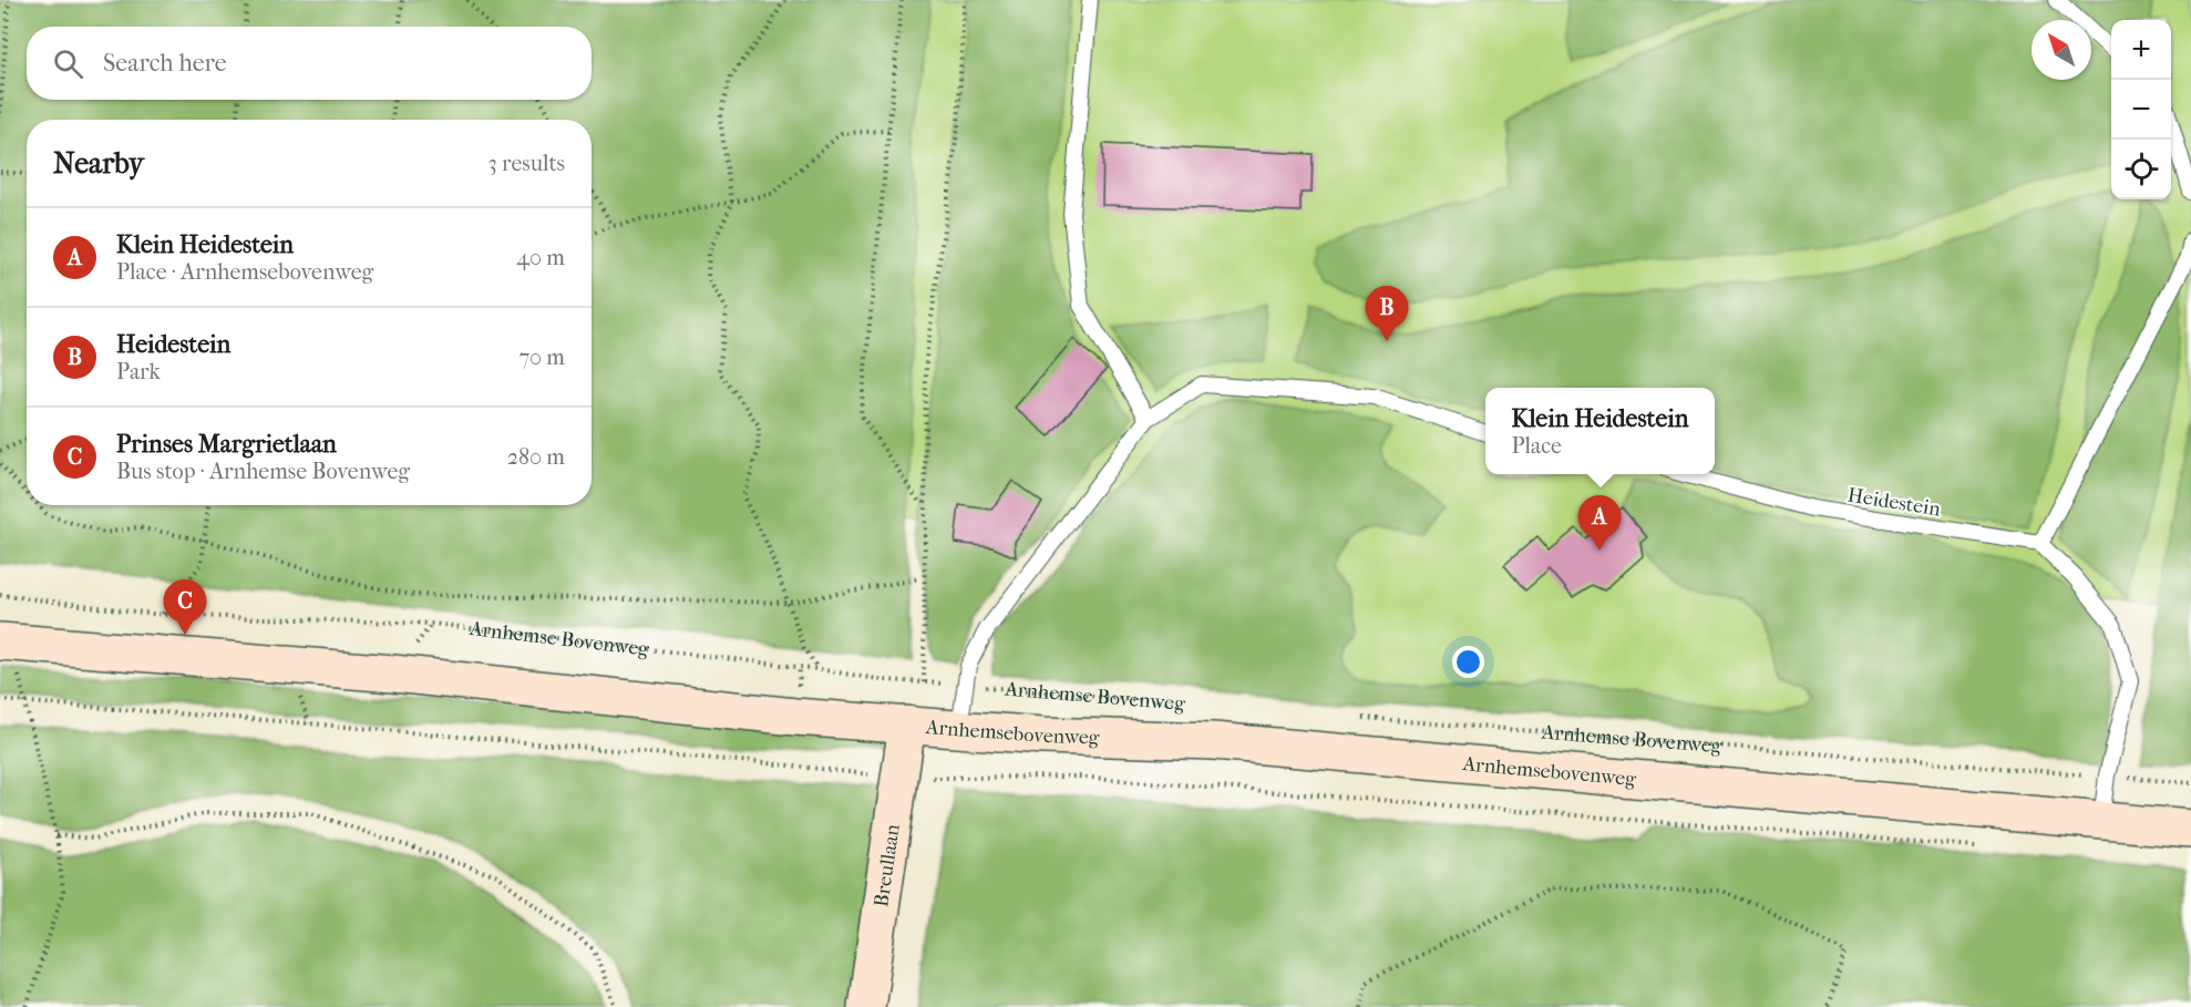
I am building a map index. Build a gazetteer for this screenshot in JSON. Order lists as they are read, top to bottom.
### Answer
{
  "streets": {
    "main road": ["Arnhemsebovenweg", "Breullaan"],
    "lane": ["Heidestein"],
    "path": ["Arnhemse Bovenweg"]
  },
  "crossings": [
    ["Arnhemsebovenweg", "Breullaan"]
  ],
  "north": "top left",
  "page": {
    "map_buttons": ["+", "−"],
    "search": "Search here",
    "heading": ["Nearby", "3 results"],
    "list": [
      {
        "mark": "A",
        "name": "Klein Heidestein",
        "note": "Place · Arnhemsebovenweg",
        "value": "40 m"
      },
      {
        "mark": "B",
        "name": "Heidestein",
        "note": "Park",
        "value": "70 m"
      },
      {
        "mark": "C",
        "name": "Prinses Margrietlaan",
        "note": "Bus stop · Arnhemse Bovenweg",
        "value": "280 m"
      }
    ],
    "pins": ["B", "A", "C"],
    "popup": ["Klein Heidestein", "Place"]
  }
}
